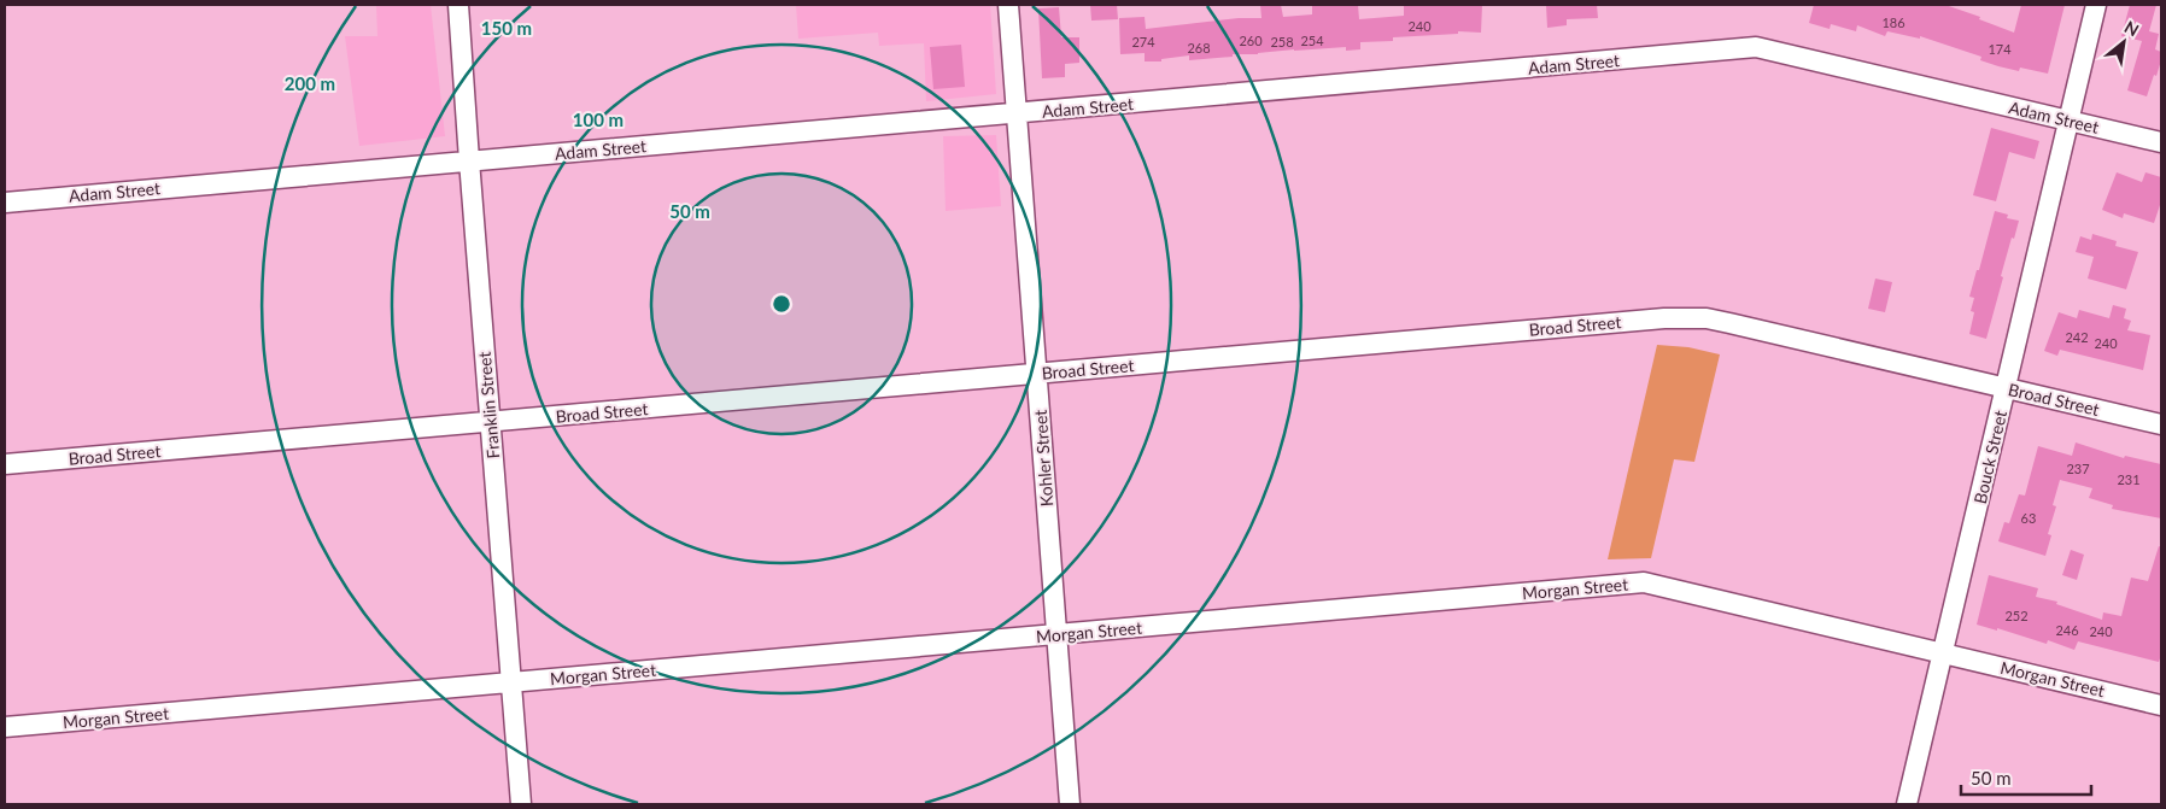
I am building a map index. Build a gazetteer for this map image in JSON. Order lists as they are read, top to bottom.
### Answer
{
  "streets": {
    "street": [
      "Adam Street",
      "Broad Street",
      "Franklin Street",
      "Bouck Street",
      "Kohler Street",
      "Morgan Street"
    ]
  },
  "crossings": [
    ["Adam Street", "Franklin Street"],
    ["Adam Street", "Bouck Street"],
    ["Adam Street", "Kohler Street"],
    ["Broad Street", "Franklin Street"],
    ["Broad Street", "Bouck Street"],
    ["Broad Street", "Kohler Street"],
    ["Franklin Street", "Morgan Street"],
    ["Bouck Street", "Morgan Street"],
    ["Kohler Street", "Morgan Street"]
  ],
  "house_numbers": [
    "186",
    "240",
    "260",
    "254",
    "274",
    "258",
    "268",
    "174",
    "242",
    "240",
    "237",
    "231",
    "63",
    "252",
    "246",
    "240"
  ],
  "scale_bar": "50 m",
  "north": "top right",
  "rings": [
    "150 m",
    "200 m",
    "100 m",
    "50 m"
  ]
}
